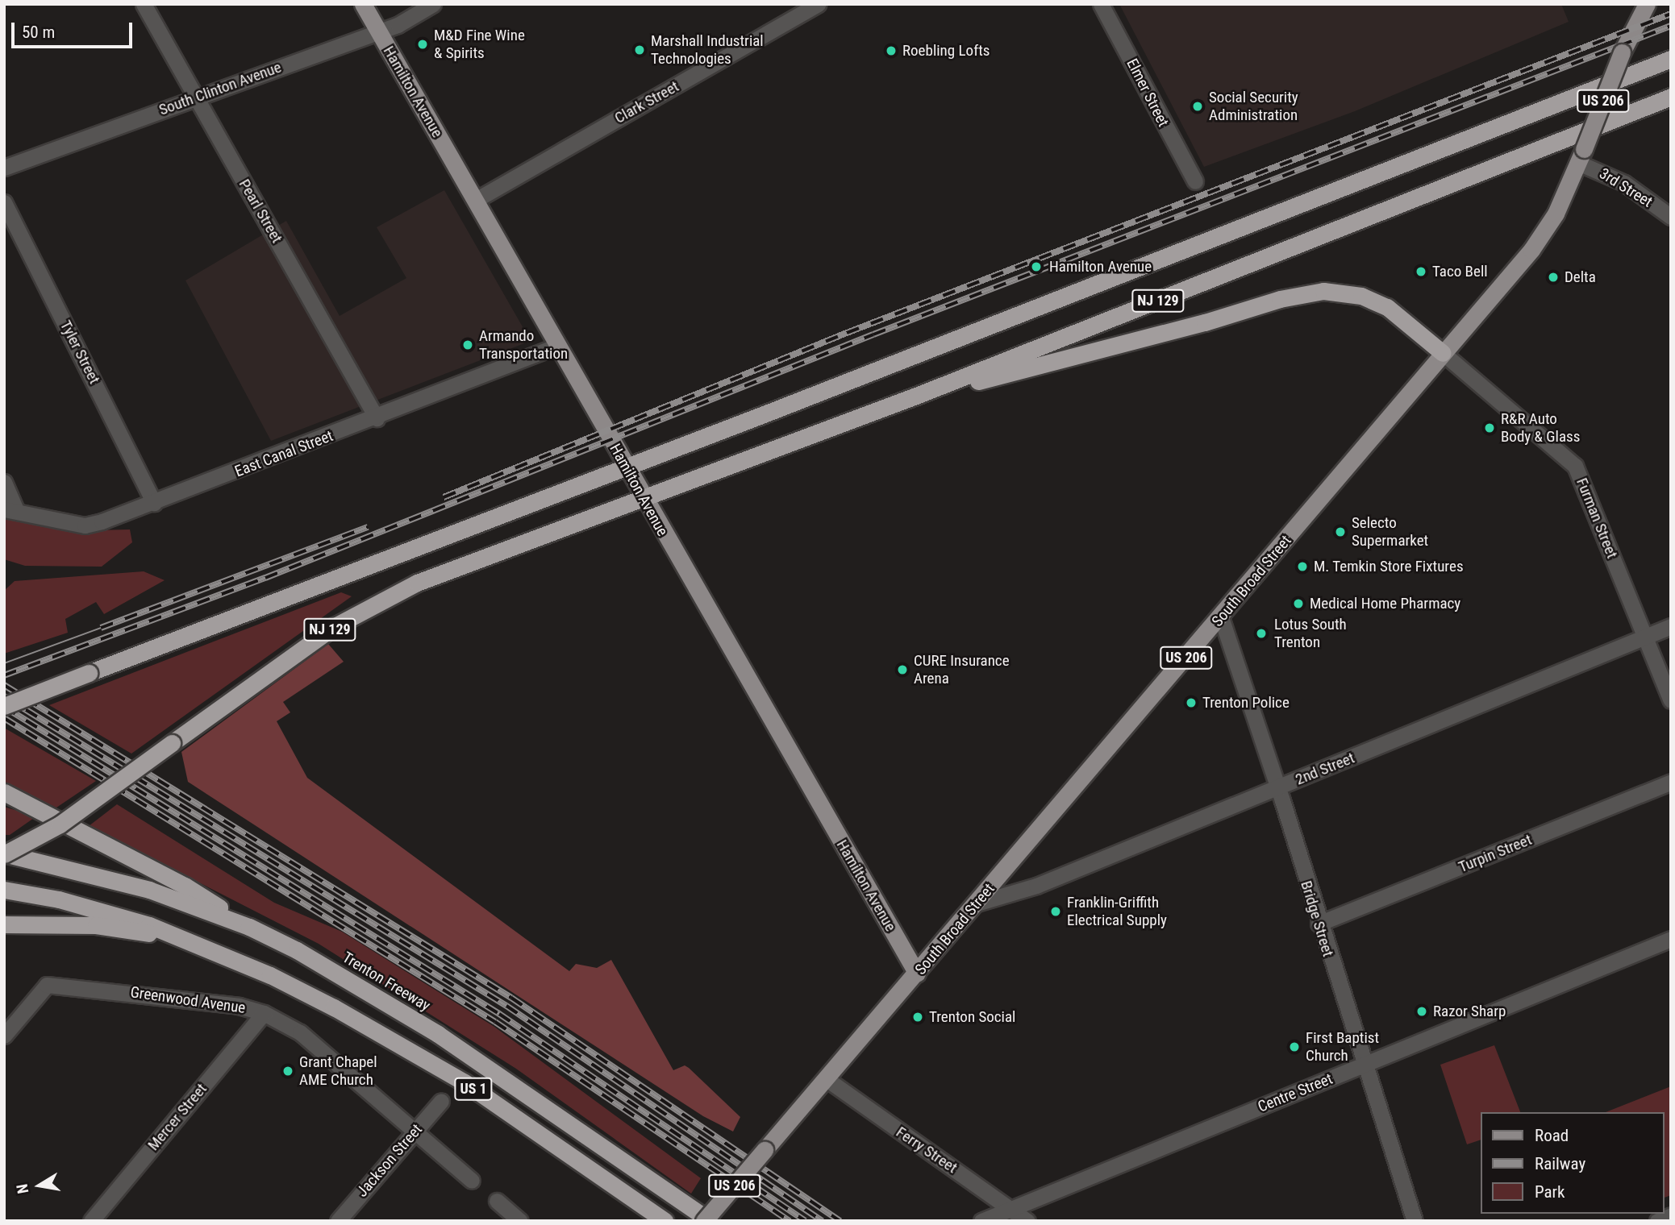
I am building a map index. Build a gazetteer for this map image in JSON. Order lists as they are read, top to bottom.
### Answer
{
  "streets": {
    "highway": ["NJ 129", "Trenton Freeway", "US 1"],
    "main road": ["Hamilton Avenue", "US 206", "South Broad Street"],
    "street": [
      "South Clinton Avenue",
      "Elmer Street",
      "Clark Street",
      "3rd Street",
      "Pearl Street",
      "Tyler Street",
      "East Canal Street",
      "Furman Street",
      "2nd Street",
      "Turpin Street",
      "Bridge Street",
      "Greenwood Avenue",
      "Centre Street",
      "Mercer Street",
      "Ferry Street",
      "Jackson Street"
    ]
  },
  "crossings": [
    ["South Clinton Avenue", "Hamilton Avenue"],
    ["South Clinton Avenue", "Pearl Street"],
    ["Hamilton Avenue", "Clark Street"],
    ["Hamilton Avenue", "NJ 129"],
    ["Hamilton Avenue", "East Canal Street"],
    ["Hamilton Avenue", "South Broad Street"],
    ["3rd Street", "South Broad Street"],
    ["Pearl Street", "East Canal Street"],
    ["NJ 129", "Trenton Freeway"],
    ["Tyler Street", "East Canal Street"],
    ["Furman Street", "South Broad Street"],
    ["Furman Street", "2nd Street"],
    ["South Broad Street", "2nd Street"],
    ["South Broad Street", "Bridge Street"],
    ["South Broad Street", "Ferry Street"],
    ["2nd Street", "Bridge Street"],
    ["Turpin Street", "Bridge Street"],
    ["Bridge Street", "Centre Street"],
    ["Greenwood Avenue", "Mercer Street"],
    ["Greenwood Avenue", "Jackson Street"],
    ["Centre Street", "Ferry Street"]
  ],
  "places": [
    "M&D Fine Wine & Spirits",
    "Marshall Industrial Technologies",
    "Roebling Lofts",
    "Social Security Administration",
    "Hamilton Avenue",
    "Taco Bell",
    "Delta",
    "Armando Transportation",
    "R&R Auto Body & Glass",
    "Selecto Supermarket",
    "M. Temkin Store Fixtures",
    "Medical Home Pharmacy",
    "Lotus South Trenton",
    "CURE Insurance Arena",
    "Trenton Police",
    "Franklin-Griffith Electrical Supply",
    "Razor Sharp",
    "Trenton Social",
    "First Baptist Church",
    "Grant Chapel AME Church"
  ],
  "legend": ["Road", "Railway", "Park"],
  "scale_bar": "50 m",
  "north": "left"
}
